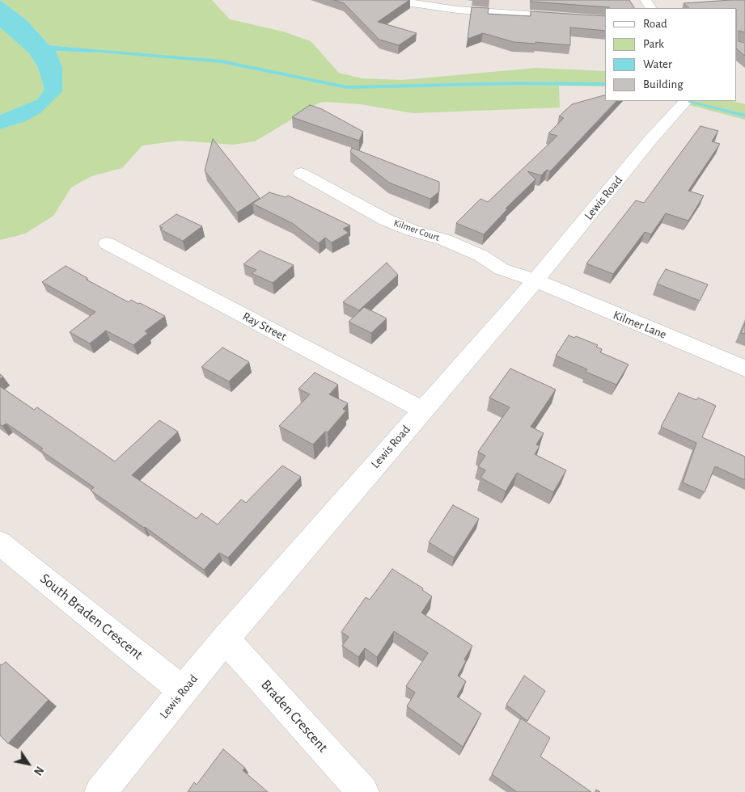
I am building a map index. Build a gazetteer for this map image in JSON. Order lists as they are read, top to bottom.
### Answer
{
  "streets": {
    "street": [
      "Lewis Road",
      "Kilmer Court",
      "Kilmer Lane",
      "Ray Street",
      "South Braden Crescent",
      "Braden Crescent"
    ]
  },
  "crossings": [
    ["Lewis Road", "Kilmer Court"],
    ["Lewis Road", "Kilmer Lane"],
    ["Lewis Road", "Ray Street"],
    ["Lewis Road", "South Braden Crescent"],
    ["Lewis Road", "Braden Crescent"],
    ["Kilmer Court", "Kilmer Lane"]
  ],
  "legend": [
    "Road",
    "Park",
    "Water",
    "Building"
  ],
  "north": "bottom right"
}
